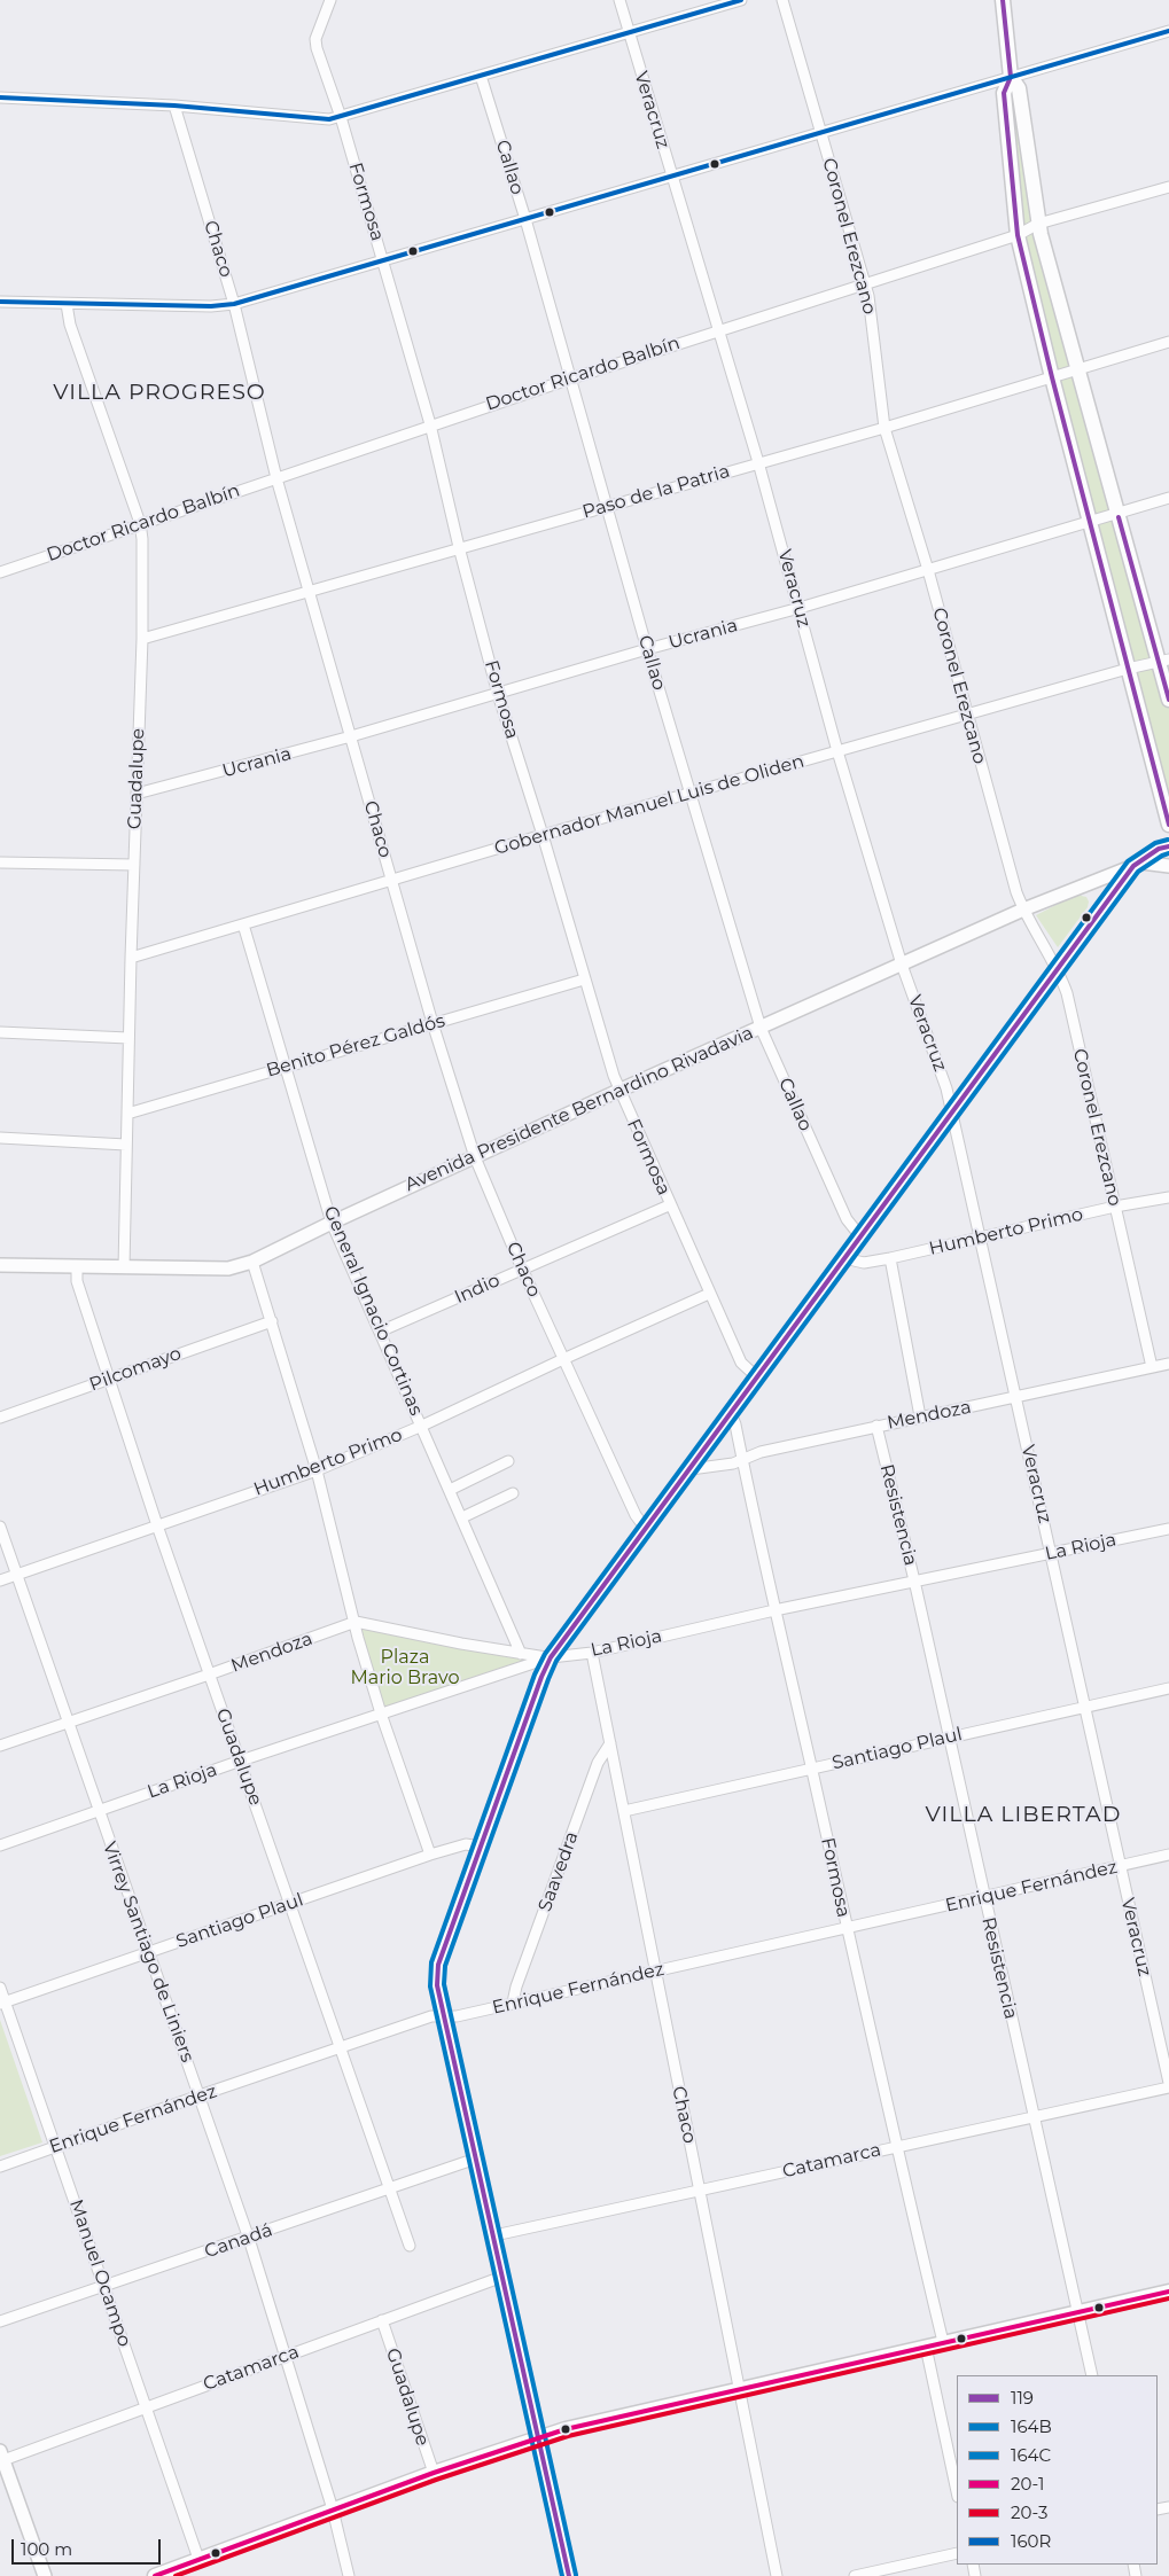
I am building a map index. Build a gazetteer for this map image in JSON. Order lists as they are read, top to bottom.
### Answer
{
  "streets": {
    "street": [
      "Veracruz",
      "Callao",
      "Formosa",
      "Coronel Erezcano",
      "Chaco",
      "Doctor Ricardo Balbín",
      "Paso de la Patria",
      "Ucrania",
      "Guadalupe",
      "Gobernador Manuel Luis de Oliden",
      "Benito Pérez Galdós",
      "Avenida Presidente Bernardino Rivadavia",
      "Humberto Primo",
      "Indio",
      "General Ignacio Cortinas",
      "Pilcomayo",
      "Mendoza",
      "Resistencia",
      "La Rioja",
      "Santiago Plaul",
      "Saavedra",
      "Enrique Fernández",
      "Virrey Santiago de Liniers",
      "Catamarca",
      "Canadá",
      "Manuel Ocampo"
    ]
  },
  "crossings": [
    ["Veracruz", "Doctor Ricardo Balbín"],
    ["Veracruz", "Paso de la Patria"],
    ["Veracruz", "Ucrania"],
    ["Veracruz", "Gobernador Manuel Luis de Oliden"],
    ["Veracruz", "Avenida Presidente Bernardino Rivadavia"],
    ["Veracruz", "Humberto Primo"],
    ["Veracruz", "Mendoza"],
    ["Veracruz", "La Rioja"],
    ["Veracruz", "Santiago Plaul"],
    ["Veracruz", "Enrique Fernández"],
    ["Veracruz", "Catamarca"],
    ["Callao", "Doctor Ricardo Balbín"],
    ["Callao", "Paso de la Patria"],
    ["Callao", "Ucrania"],
    ["Callao", "Gobernador Manuel Luis de Oliden"],
    ["Callao", "Avenida Presidente Bernardino Rivadavia"],
    ["Formosa", "Doctor Ricardo Balbín"],
    ["Formosa", "Paso de la Patria"],
    ["Formosa", "Ucrania"],
    ["Formosa", "Gobernador Manuel Luis de Oliden"],
    ["Formosa", "Benito Pérez Galdós"],
    ["Formosa", "Avenida Presidente Bernardino Rivadavia"],
    ["Formosa", "Humberto Primo"],
    ["Formosa", "Indio"],
    ["Formosa", "Mendoza"],
    ["Formosa", "La Rioja"],
    ["Formosa", "Santiago Plaul"],
    ["Formosa", "Enrique Fernández"],
    ["Formosa", "Catamarca"],
    ["Coronel Erezcano", "Doctor Ricardo Balbín"],
    ["Coronel Erezcano", "Paso de la Patria"],
    ["Coronel Erezcano", "Ucrania"],
    ["Coronel Erezcano", "Gobernador Manuel Luis de Oliden"],
    ["Coronel Erezcano", "Avenida Presidente Bernardino Rivadavia"],
    ["Coronel Erezcano", "Humberto Primo"],
    ["Coronel Erezcano", "Mendoza"],
    ["Chaco", "Doctor Ricardo Balbín"],
    ["Chaco", "Paso de la Patria"],
    ["Chaco", "Ucrania"],
    ["Chaco", "Gobernador Manuel Luis de Oliden"],
    ["Chaco", "Benito Pérez Galdós"],
    ["Chaco", "Avenida Presidente Bernardino Rivadavia"],
    ["Chaco", "Humberto Primo"],
    ["Chaco", "Indio"],
    ["Chaco", "La Rioja"],
    ["Chaco", "Santiago Plaul"],
    ["Chaco", "Saavedra"],
    ["Chaco", "Enrique Fernández"],
    ["Chaco", "Catamarca"],
    ["Doctor Ricardo Balbín", "Guadalupe"],
    ["Paso de la Patria", "Guadalupe"],
    ["Ucrania", "Guadalupe"],
    ["Guadalupe", "Gobernador Manuel Luis de Oliden"],
    ["Guadalupe", "Benito Pérez Galdós"],
    ["Guadalupe", "Avenida Presidente Bernardino Rivadavia"],
    ["Guadalupe", "Humberto Primo"],
    ["Guadalupe", "Pilcomayo"],
    ["Guadalupe", "Mendoza"],
    ["Guadalupe", "La Rioja"],
    ["Guadalupe", "Santiago Plaul"],
    ["Guadalupe", "Enrique Fernández"],
    ["Guadalupe", "Catamarca"],
    ["Guadalupe", "Canadá"],
    ["Gobernador Manuel Luis de Oliden", "General Ignacio Cortinas"],
    ["Benito Pérez Galdós", "General Ignacio Cortinas"],
    ["Avenida Presidente Bernardino Rivadavia", "General Ignacio Cortinas"],
    ["Humberto Primo", "General Ignacio Cortinas"],
    ["Humberto Primo", "Virrey Santiago de Liniers"],
    ["Indio", "General Ignacio Cortinas"],
    ["Mendoza", "Resistencia"],
    ["Mendoza", "Virrey Santiago de Liniers"],
    ["Resistencia", "La Rioja"],
    ["Resistencia", "Santiago Plaul"],
    ["Resistencia", "Enrique Fernández"],
    ["Resistencia", "Catamarca"],
    ["La Rioja", "Virrey Santiago de Liniers"],
    ["Santiago Plaul", "Virrey Santiago de Liniers"],
    ["Santiago Plaul", "Manuel Ocampo"],
    ["Saavedra", "Enrique Fernández"],
    ["Enrique Fernández", "Virrey Santiago de Liniers"],
    ["Enrique Fernández", "Manuel Ocampo"],
    ["Virrey Santiago de Liniers", "Catamarca"],
    ["Virrey Santiago de Liniers", "Canadá"],
    ["Catamarca", "Manuel Ocampo"],
    ["Canadá", "Manuel Ocampo"]
  ],
  "districts": ["VILLA PROGRESO", "VILLA LIBERTAD"],
  "parks": ["Plaza Mario Bravo"],
  "lines": [
    "transit line 119",
    "transit line 160R",
    "transit line 164C",
    "transit line 164B",
    "transit line 20-1",
    "transit line 20-3"
  ],
  "legend": [
    "119",
    "164B",
    "164C",
    "20-1",
    "20-3",
    "160R"
  ],
  "scale_bar": "100 m"
}
